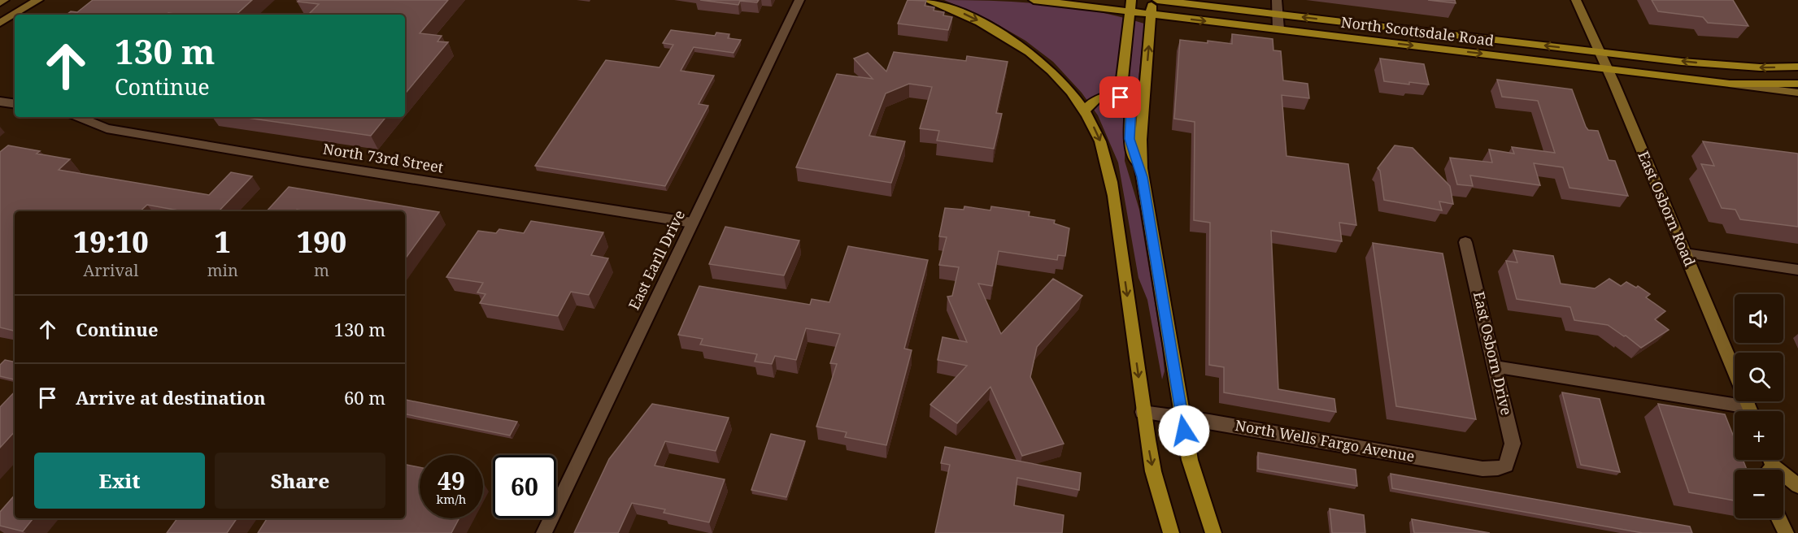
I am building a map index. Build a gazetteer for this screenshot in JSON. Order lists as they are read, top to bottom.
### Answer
{
  "streets": {
    "main road": ["North Scottsdale Road", "East Osborn Road"],
    "street": [
      "North 73rd Street",
      "East Earll Drive",
      "East Osborn Drive",
      "North Wells Fargo Avenue"
    ]
  },
  "crossings": [
    ["North Scottsdale Road", "East Osborn Road"],
    ["North 73rd Street", "East Earll Drive"],
    ["East Osborn Drive", "North Wells Fargo Avenue"]
  ],
  "page": {
    "turn": ["130 m", "Continue"],
    "eta": [
      "19:10",
      "Arrival",
      "1",
      "min",
      "190",
      "m"
    ],
    "map_buttons": ["+", "−"],
    "list": [
      {
        "name": "Continue",
        "value": "130 m"
      },
      {
        "name": "Arrive at destination",
        "value": "60 m"
      }
    ],
    "buttons": ["Exit", "Share"],
    "speed": "49 km/h",
    "limit": "60"
  }
}
